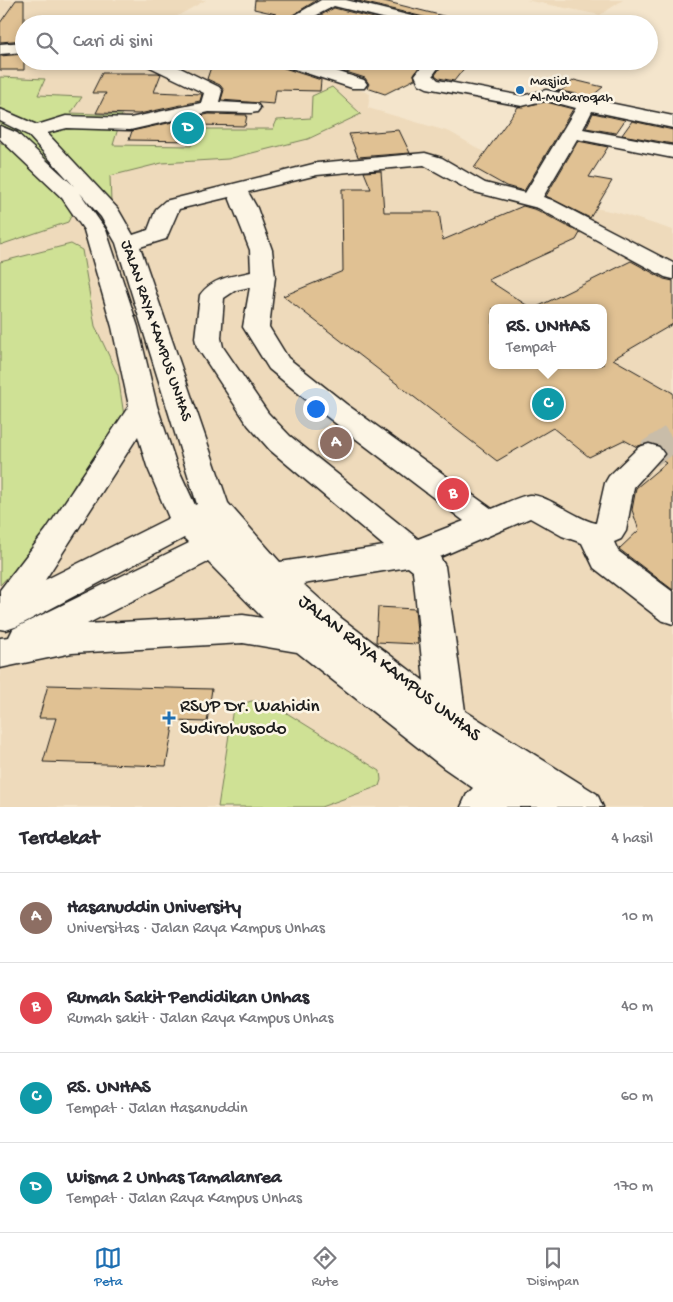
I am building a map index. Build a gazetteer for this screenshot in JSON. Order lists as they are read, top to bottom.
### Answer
{
  "streets": {
    "street": ["JALAN RAYA KAMPUS UNHAS"]
  },
  "places": {
    "other": ["Masjid Al-Mubaroqah"],
    "health": ["RSUP Dr. Wahidin Sudirohusodo"]
  },
  "page": {
    "search": "Cari di sini",
    "pins": [
      "D",
      "C",
      "A",
      "B"
    ],
    "popup": ["RS. UNHAS", "Tempat"],
    "heading": ["Terdekat", "4 hasil"],
    "list": [
      {
        "mark": "A",
        "name": "Hasanuddin University",
        "note": "Universitas · Jalan Raya Kampus Unhas",
        "value": "10 m"
      },
      {
        "mark": "B",
        "name": "Rumah Sakit Pendidikan Unhas",
        "note": "Rumah sakit · Jalan Raya Kampus Unhas",
        "value": "40 m"
      },
      {
        "mark": "C",
        "name": "RS. UNHAS",
        "note": "Tempat · Jalan Hasanuddin",
        "value": "60 m"
      },
      {
        "mark": "D",
        "name": "Wisma 2 Unhas Tamalanrea",
        "note": "Tempat · Jalan Raya Kampus Unhas",
        "value": "170 m"
      }
    ],
    "nav": ["Peta", "Rute", "Disimpan"]
  }
}
